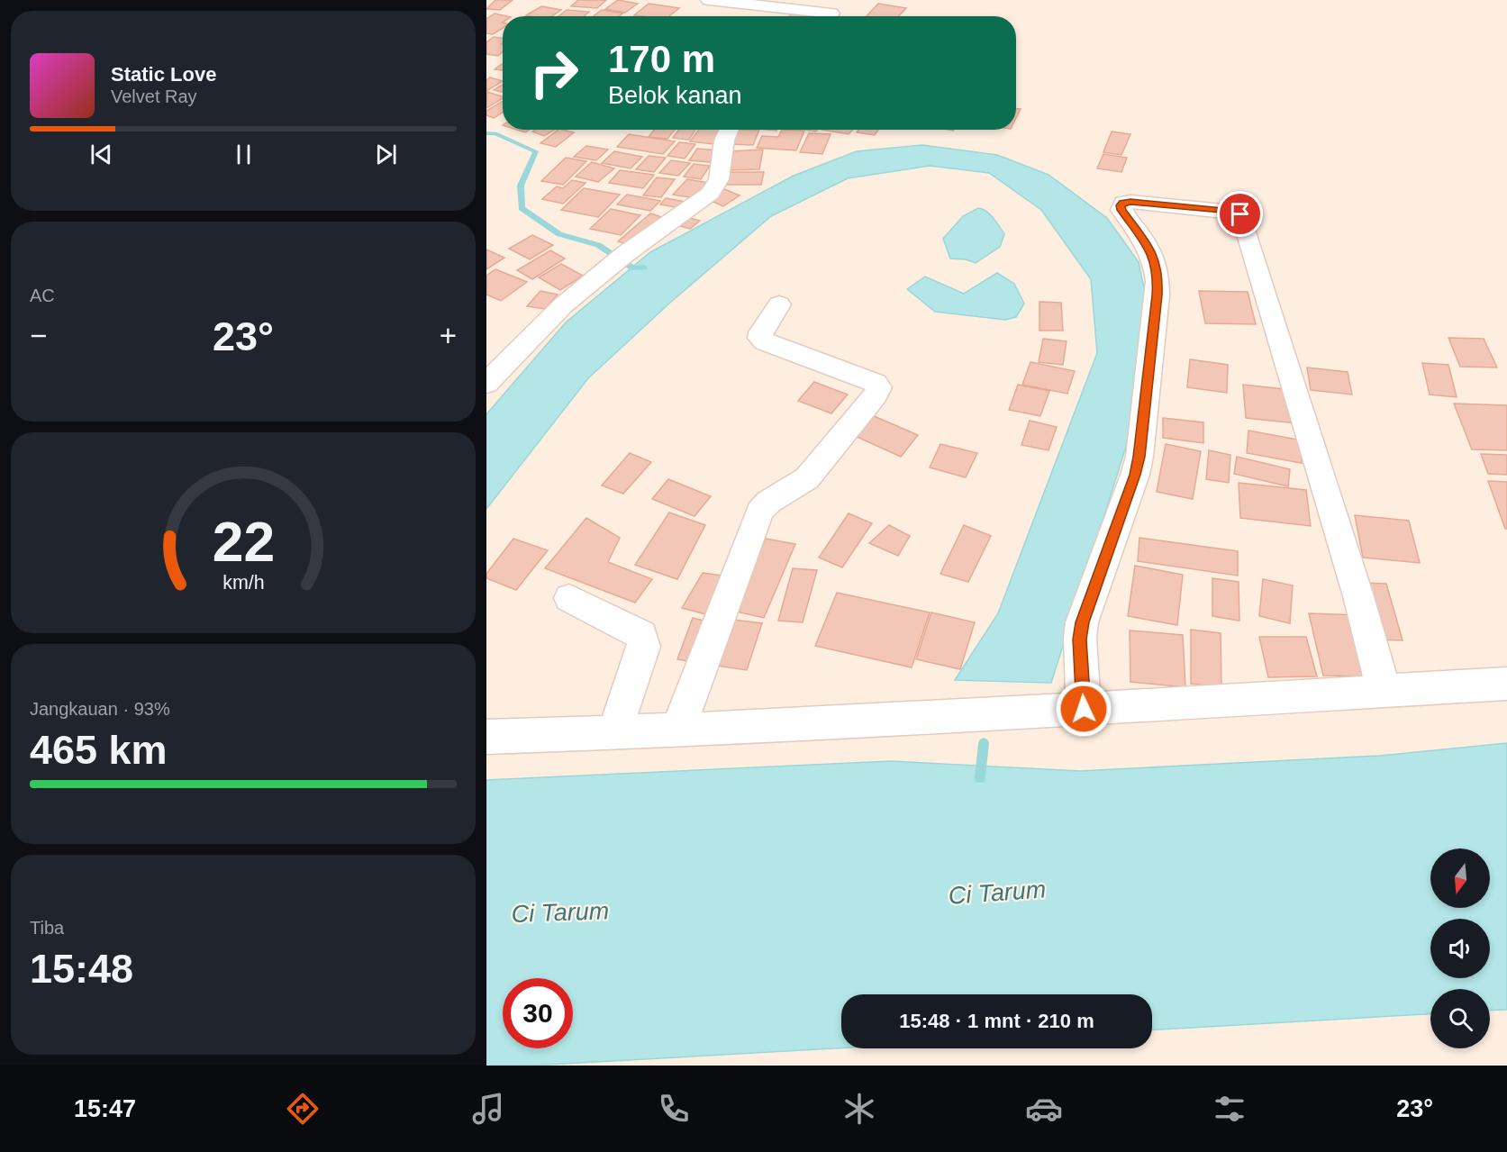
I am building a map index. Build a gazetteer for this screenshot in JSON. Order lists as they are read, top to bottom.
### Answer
{
  "water": ["Ci Tarum"],
  "north": "bottom",
  "page": {
    "turn": ["170 m", "Belok kanan"],
    "song": ["Static Love", "Velvet Ray"],
    "tile": [
      "AC",
      ["Jangkauan · 93%", "465 km"],
      ["Tiba", "15:48"]
    ],
    "heat": ["−", "23°", "+"],
    "limit": "30",
    "trip": "15:48 · 1 mnt · 210 m",
    "tabs": ["15:47", "23°"],
    "gauge": ["22", "km/h"]
  }
}
